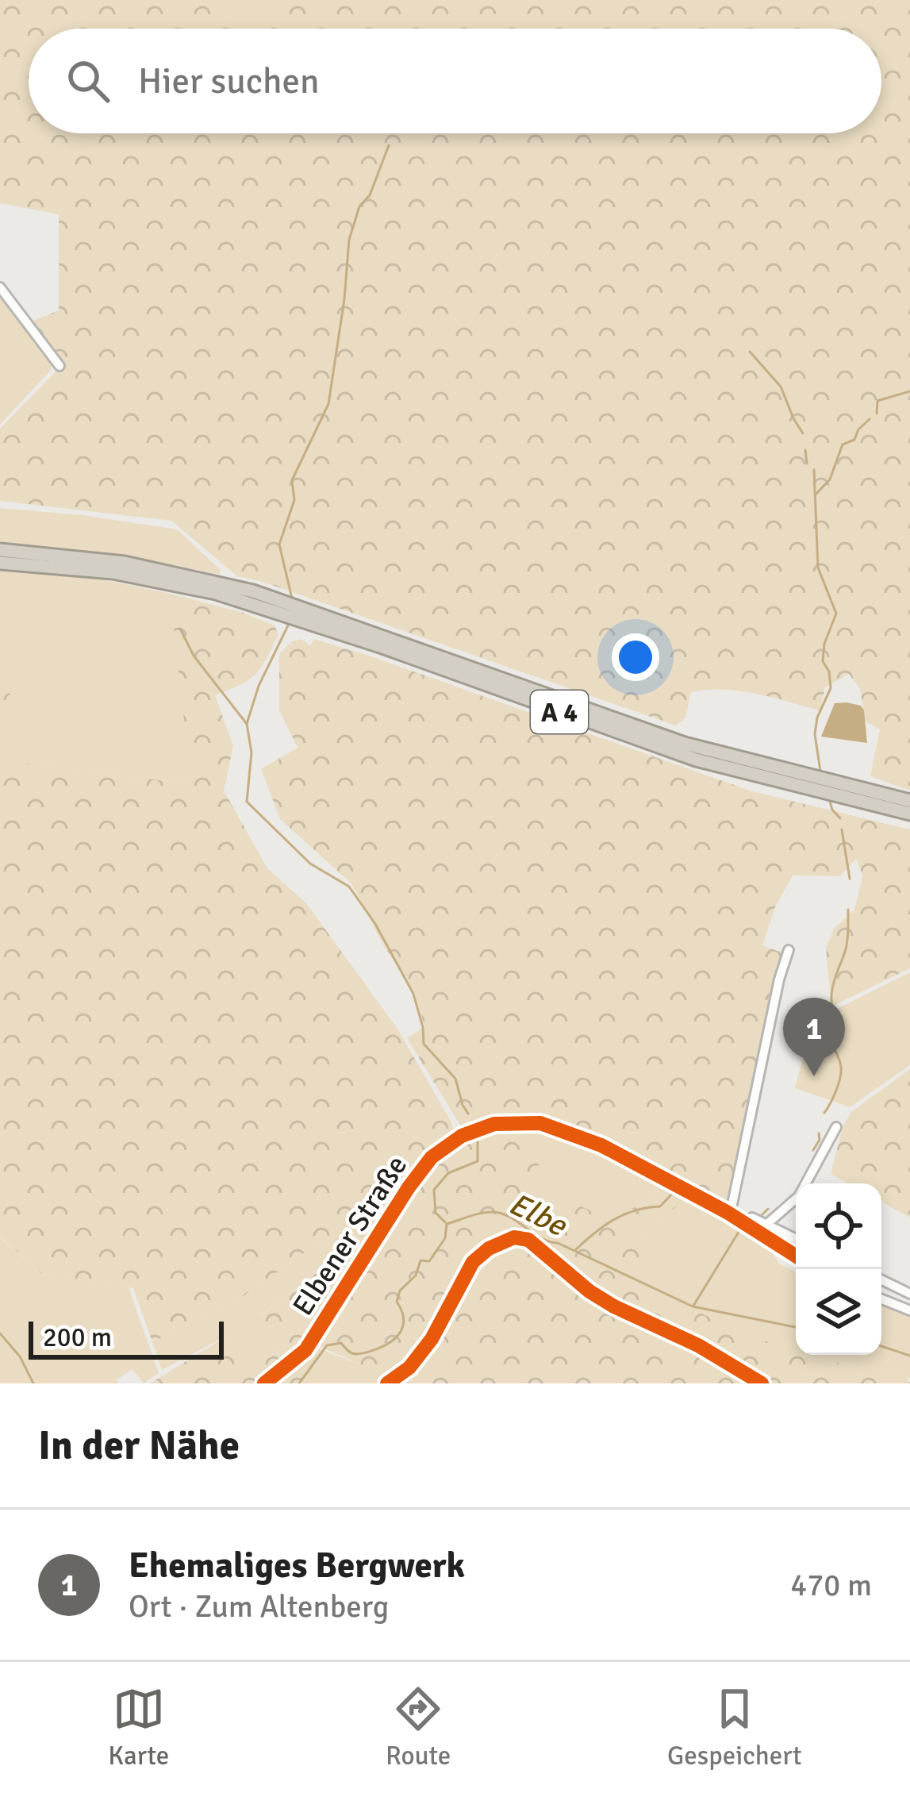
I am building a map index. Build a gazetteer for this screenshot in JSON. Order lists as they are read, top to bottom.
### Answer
{
  "streets": {
    "highway": ["A 4"],
    "street": ["Elbener Straße"]
  },
  "water": ["Elbe"],
  "scale_bar": "200 m",
  "page": {
    "search": "Hier suchen",
    "pins": "1",
    "scale": "200 m",
    "heading": "In der Nähe",
    "list": [
      {
        "mark": "1",
        "name": "Ehemaliges Bergwerk",
        "note": "Ort · Zum Altenberg",
        "value": "470 m"
      }
    ],
    "nav": ["Karte", "Route", "Gespeichert"]
  }
}
